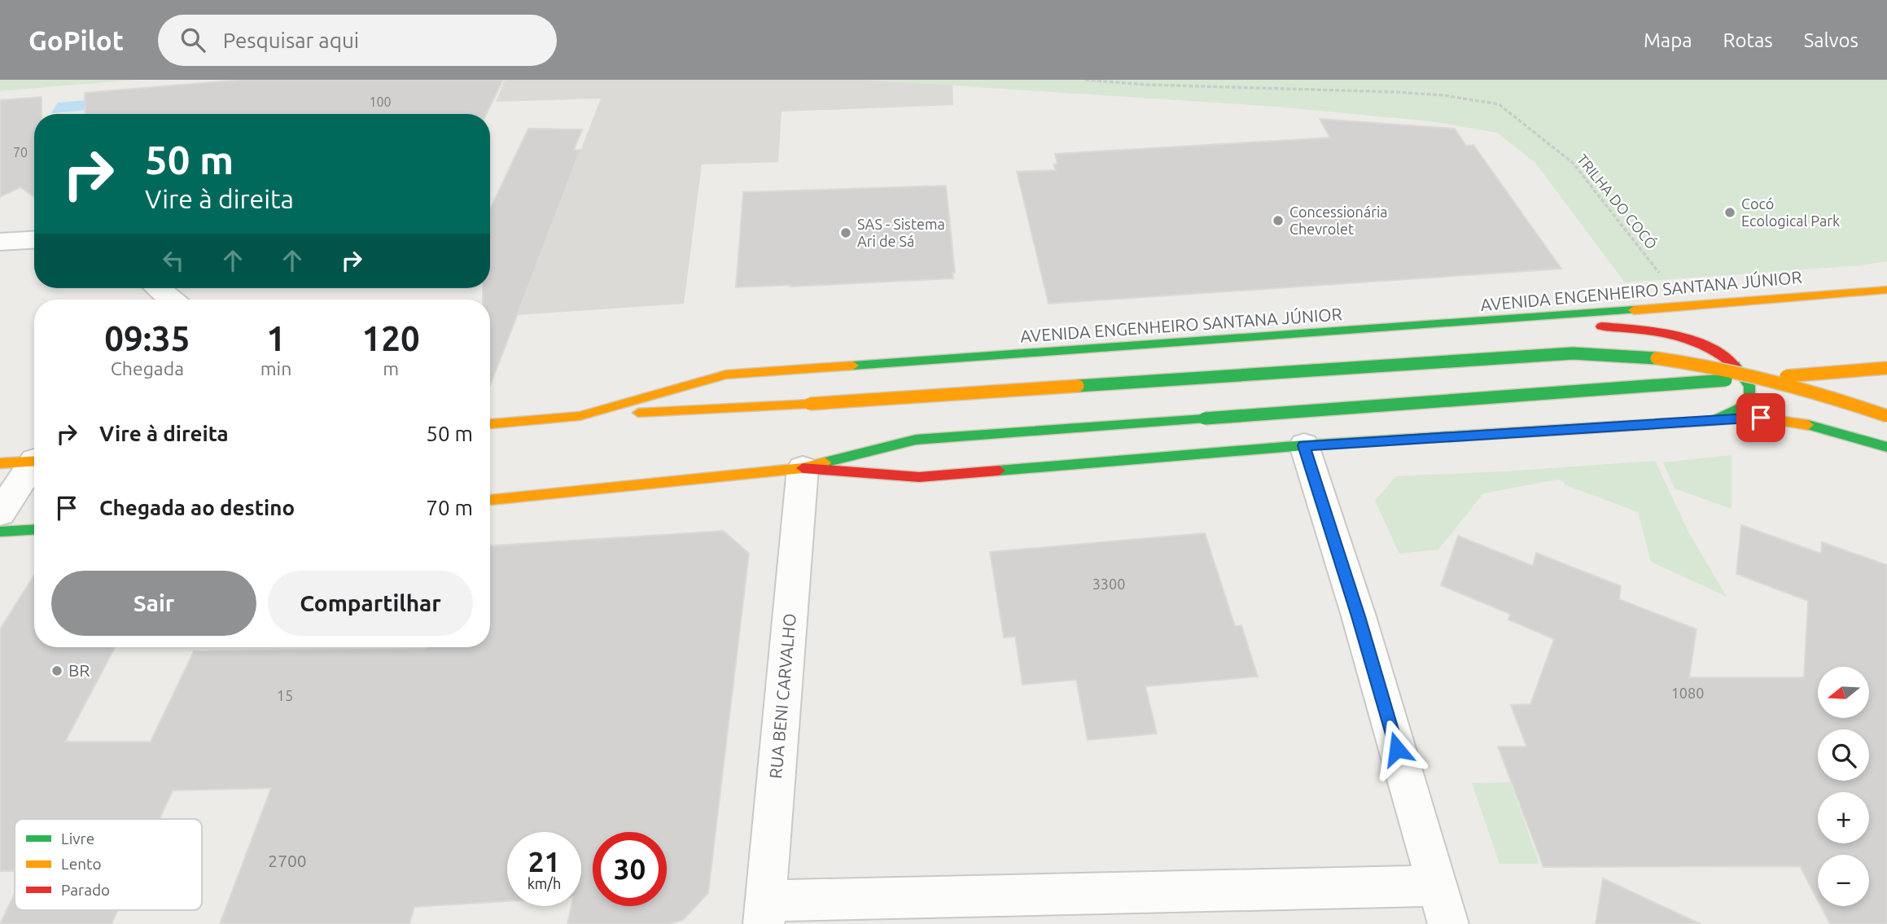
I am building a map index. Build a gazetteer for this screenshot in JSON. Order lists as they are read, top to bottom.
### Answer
{
  "streets": {
    "main road": ["AVENIDA ENGENHEIRO SANTANA JÚNIOR"],
    "street": ["RUA BENI CARVALHO"],
    "path": ["TRILHA DO COCÓ"]
  },
  "places": [
    "Cocó Ecological Park",
    "Concessionária Chevrolet",
    "SAS - Sistema Ari de Sá",
    "BR"
  ],
  "house_numbers": [
    "100",
    "70",
    "3300",
    "1080",
    "15",
    "2700"
  ],
  "legend": ["Livre", "Lento", "Parado"],
  "north": "left",
  "page": {
    "header": "GoPilot",
    "search": "Pesquisar aqui",
    "nav": ["Mapa", "Rotas", "Salvos"],
    "turn": ["50 m", "Vire à direita"],
    "eta": [
      "09:35",
      "Chegada",
      "1",
      "min",
      "120",
      "m"
    ],
    "list": [
      {
        "name": "Vire à direita",
        "value": "50 m"
      },
      {
        "name": "Chegada ao destino",
        "value": "70 m"
      }
    ],
    "buttons": ["Sair", "Compartilhar"],
    "map_buttons": ["+", "−"],
    "speed": "21 km/h",
    "limit": "30"
  }
}
